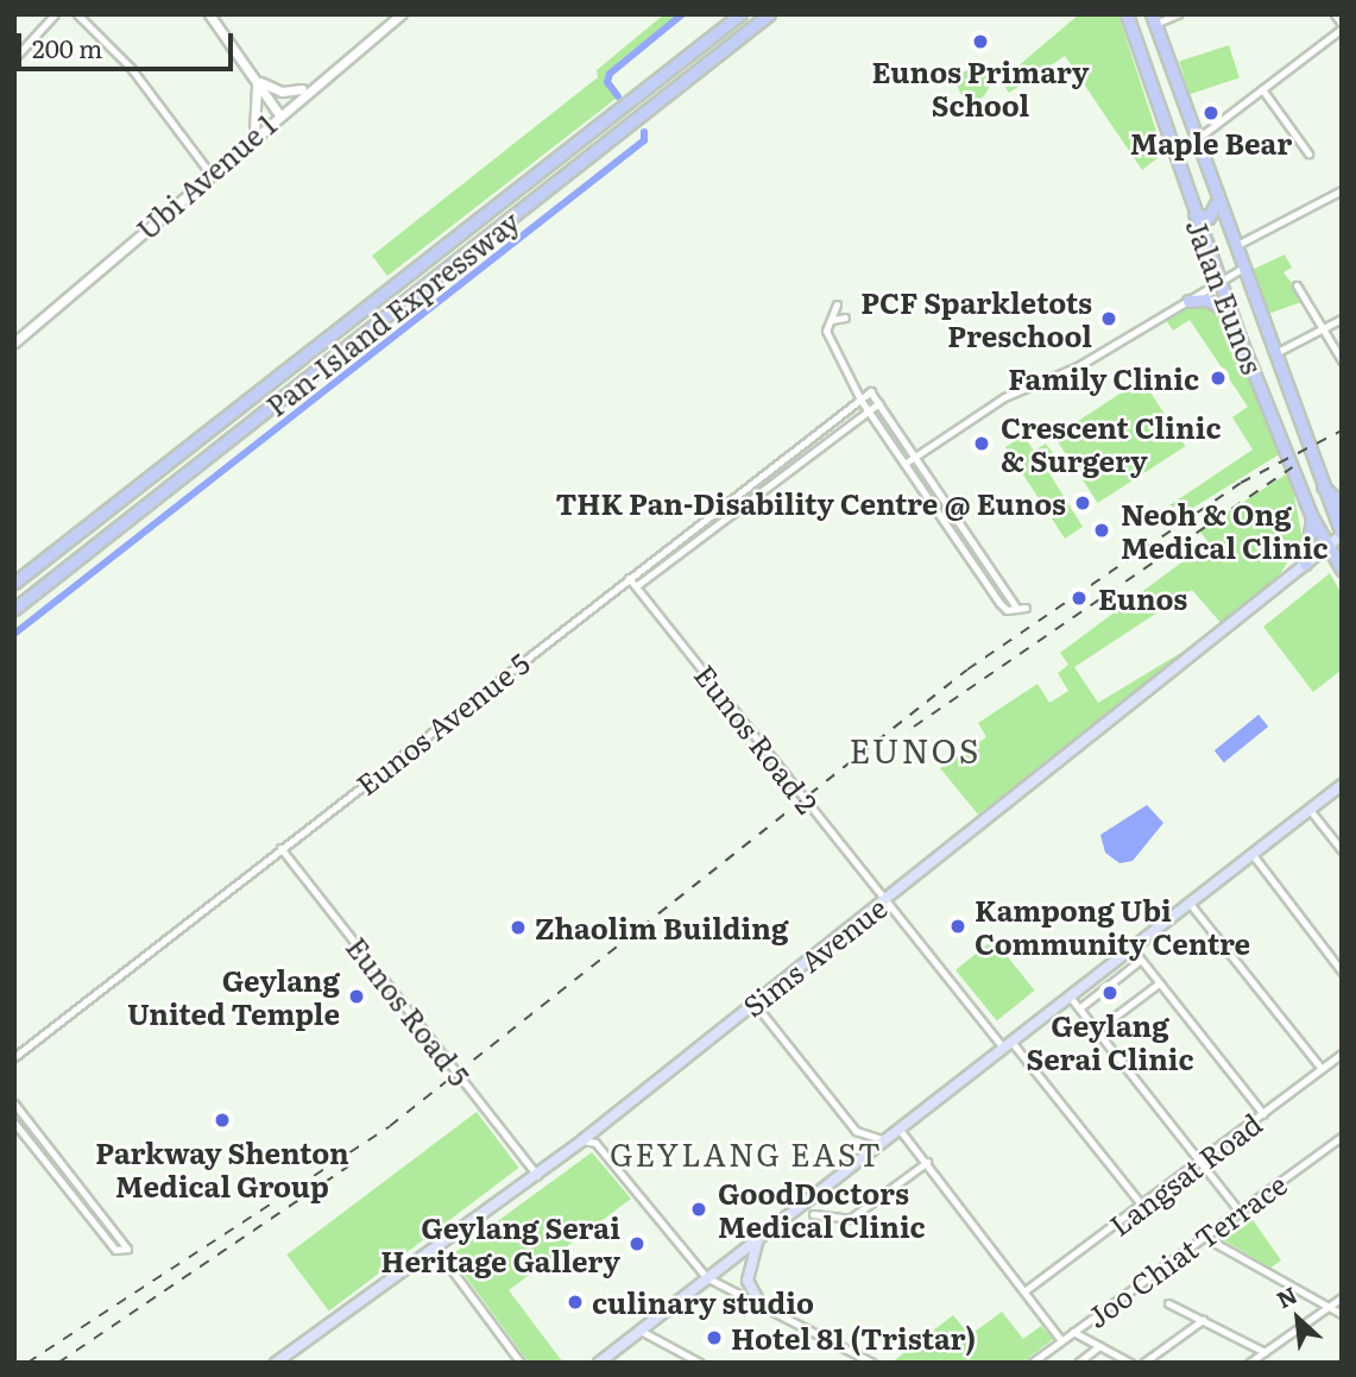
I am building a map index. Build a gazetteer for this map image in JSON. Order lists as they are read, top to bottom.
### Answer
{
  "streets": {
    "highway": ["Jalan Eunos", "Pan-Island Expressway"],
    "main road": ["Sims Avenue"],
    "street": [
      "Ubi Avenue 1",
      "Eunos Avenue 5",
      "Eunos Road 2",
      "Eunos Road 5",
      "Langsat Road",
      "Joo Chiat Terrace"
    ]
  },
  "crossings": [
    ["Jalan Eunos", "Sims Avenue"],
    ["Eunos Avenue 5", "Eunos Road 2"],
    ["Eunos Avenue 5", "Eunos Road 5"],
    ["Eunos Road 2", "Sims Avenue"],
    ["Eunos Road 2", "Langsat Road"],
    ["Sims Avenue", "Eunos Road 5"]
  ],
  "districts": ["EUNOS", "GEYLANG EAST"],
  "places": [
    "Eunos Primary School",
    "Maple Bear",
    "PCF Sparkletots Preschool",
    "Family Clinic",
    "Crescent Clinic & Surgery",
    "THK Pan-Disability Centre @ Eunos",
    "Neoh & Ong Medical Clinic",
    "Eunos",
    "Kampong Ubi Community Centre",
    "Zhaolim Building",
    "Geylang Serai Clinic",
    "Geylang United Temple",
    "Parkway Shenton Medical Group",
    "GoodDoctors Medical Clinic",
    "Geylang Serai Heritage Gallery",
    "culinary studio",
    "Hotel 81 (Tristar)"
  ],
  "scale_bar": "200 m",
  "north": "top left"
}
